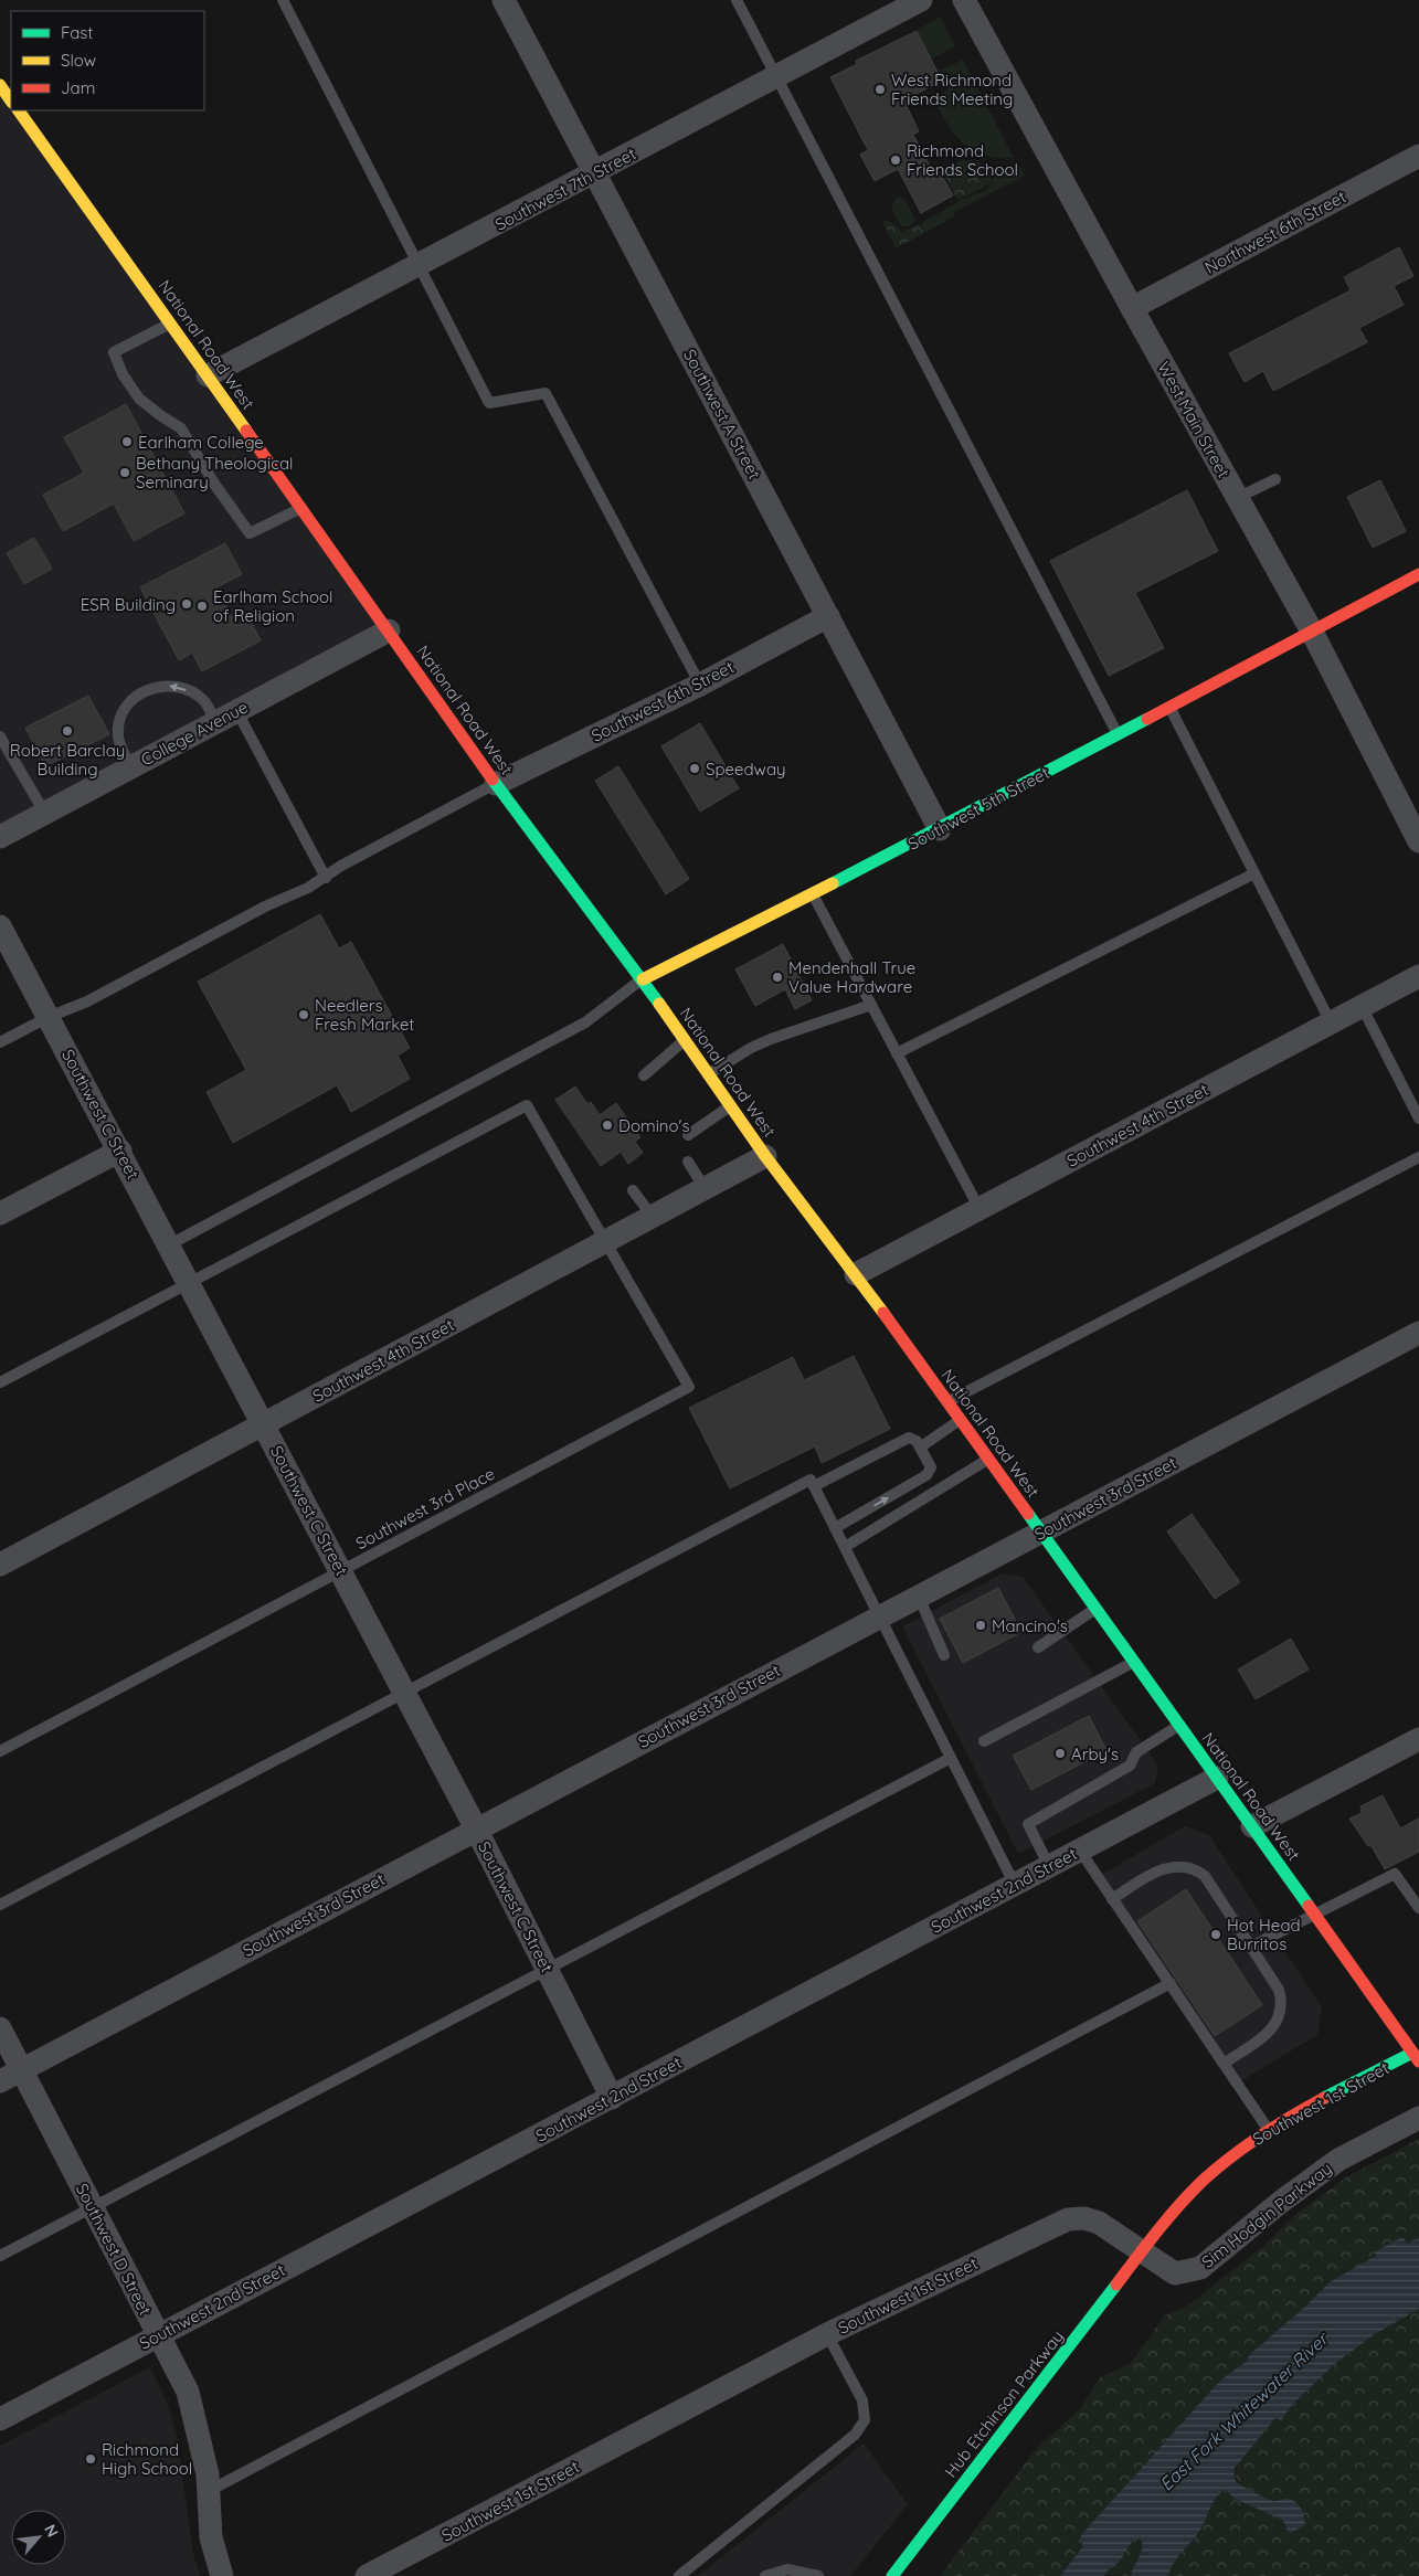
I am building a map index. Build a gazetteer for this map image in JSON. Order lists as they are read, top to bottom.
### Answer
{
  "streets": {
    "main road": [
      "National Road West",
      "Southwest 5th Street",
      "Southwest 1st Street",
      "Hub Etchinson Parkway"
    ],
    "street": [
      "Southwest 7th Street",
      "Northwest 6th Street",
      "Southwest A Street",
      "West Main Street",
      "Southwest 6th Street",
      "College Avenue",
      "Southwest C Street",
      "Southwest 4th Street",
      "Southwest 3rd Street",
      "Southwest 2nd Street",
      "Sim Hodgin Parkway",
      "Southwest D Street"
    ],
    "lane": ["Southwest 3rd Place"]
  },
  "crossings": [
    ["Southwest 7th Street", "National Road West"],
    ["Southwest 7th Street", "Southwest A Street"],
    ["Northwest 6th Street", "West Main Street"],
    ["National Road West", "Southwest 6th Street"],
    ["National Road West", "College Avenue"],
    ["National Road West", "Southwest 5th Street"],
    ["National Road West", "Southwest 4th Street"],
    ["National Road West", "Southwest 3rd Street"],
    ["National Road West", "Southwest 2nd Street"],
    ["National Road West", "Southwest 1st Street"],
    ["Southwest A Street", "Southwest 6th Street"],
    ["Southwest A Street", "Southwest 5th Street"],
    ["West Main Street", "Southwest 5th Street"],
    ["Southwest C Street", "Southwest 4th Street"],
    ["Southwest C Street", "Southwest 3rd Street"],
    ["Southwest C Street", "Southwest 3rd Place"],
    ["Southwest C Street", "Southwest 2nd Street"],
    ["Southwest 4th Street", "Southwest 3rd Place"],
    ["Southwest 3rd Street", "Southwest D Street"],
    ["Southwest 2nd Street", "Southwest D Street"],
    ["Southwest 1st Street", "Sim Hodgin Parkway"],
    ["Southwest 1st Street", "Hub Etchinson Parkway"],
    ["Sim Hodgin Parkway", "Hub Etchinson Parkway"]
  ],
  "water": ["East Fork Whitewater River"],
  "places": [
    "West Richmond Friends Meeting",
    "Richmond Friends School",
    "Earlham College",
    "Bethany Theological Seminary",
    "ESR Building",
    "Earlham School of Religion",
    "Robert Barclay Building",
    "Speedway",
    "Mendenhall True Value Hardware",
    "Needlers Fresh Market",
    "Domino's",
    "Mancino's",
    "Arby's",
    "Hot Head Burritos",
    "Richmond High School"
  ],
  "legend": ["Fast", "Slow", "Jam"],
  "north": "top right"
}
